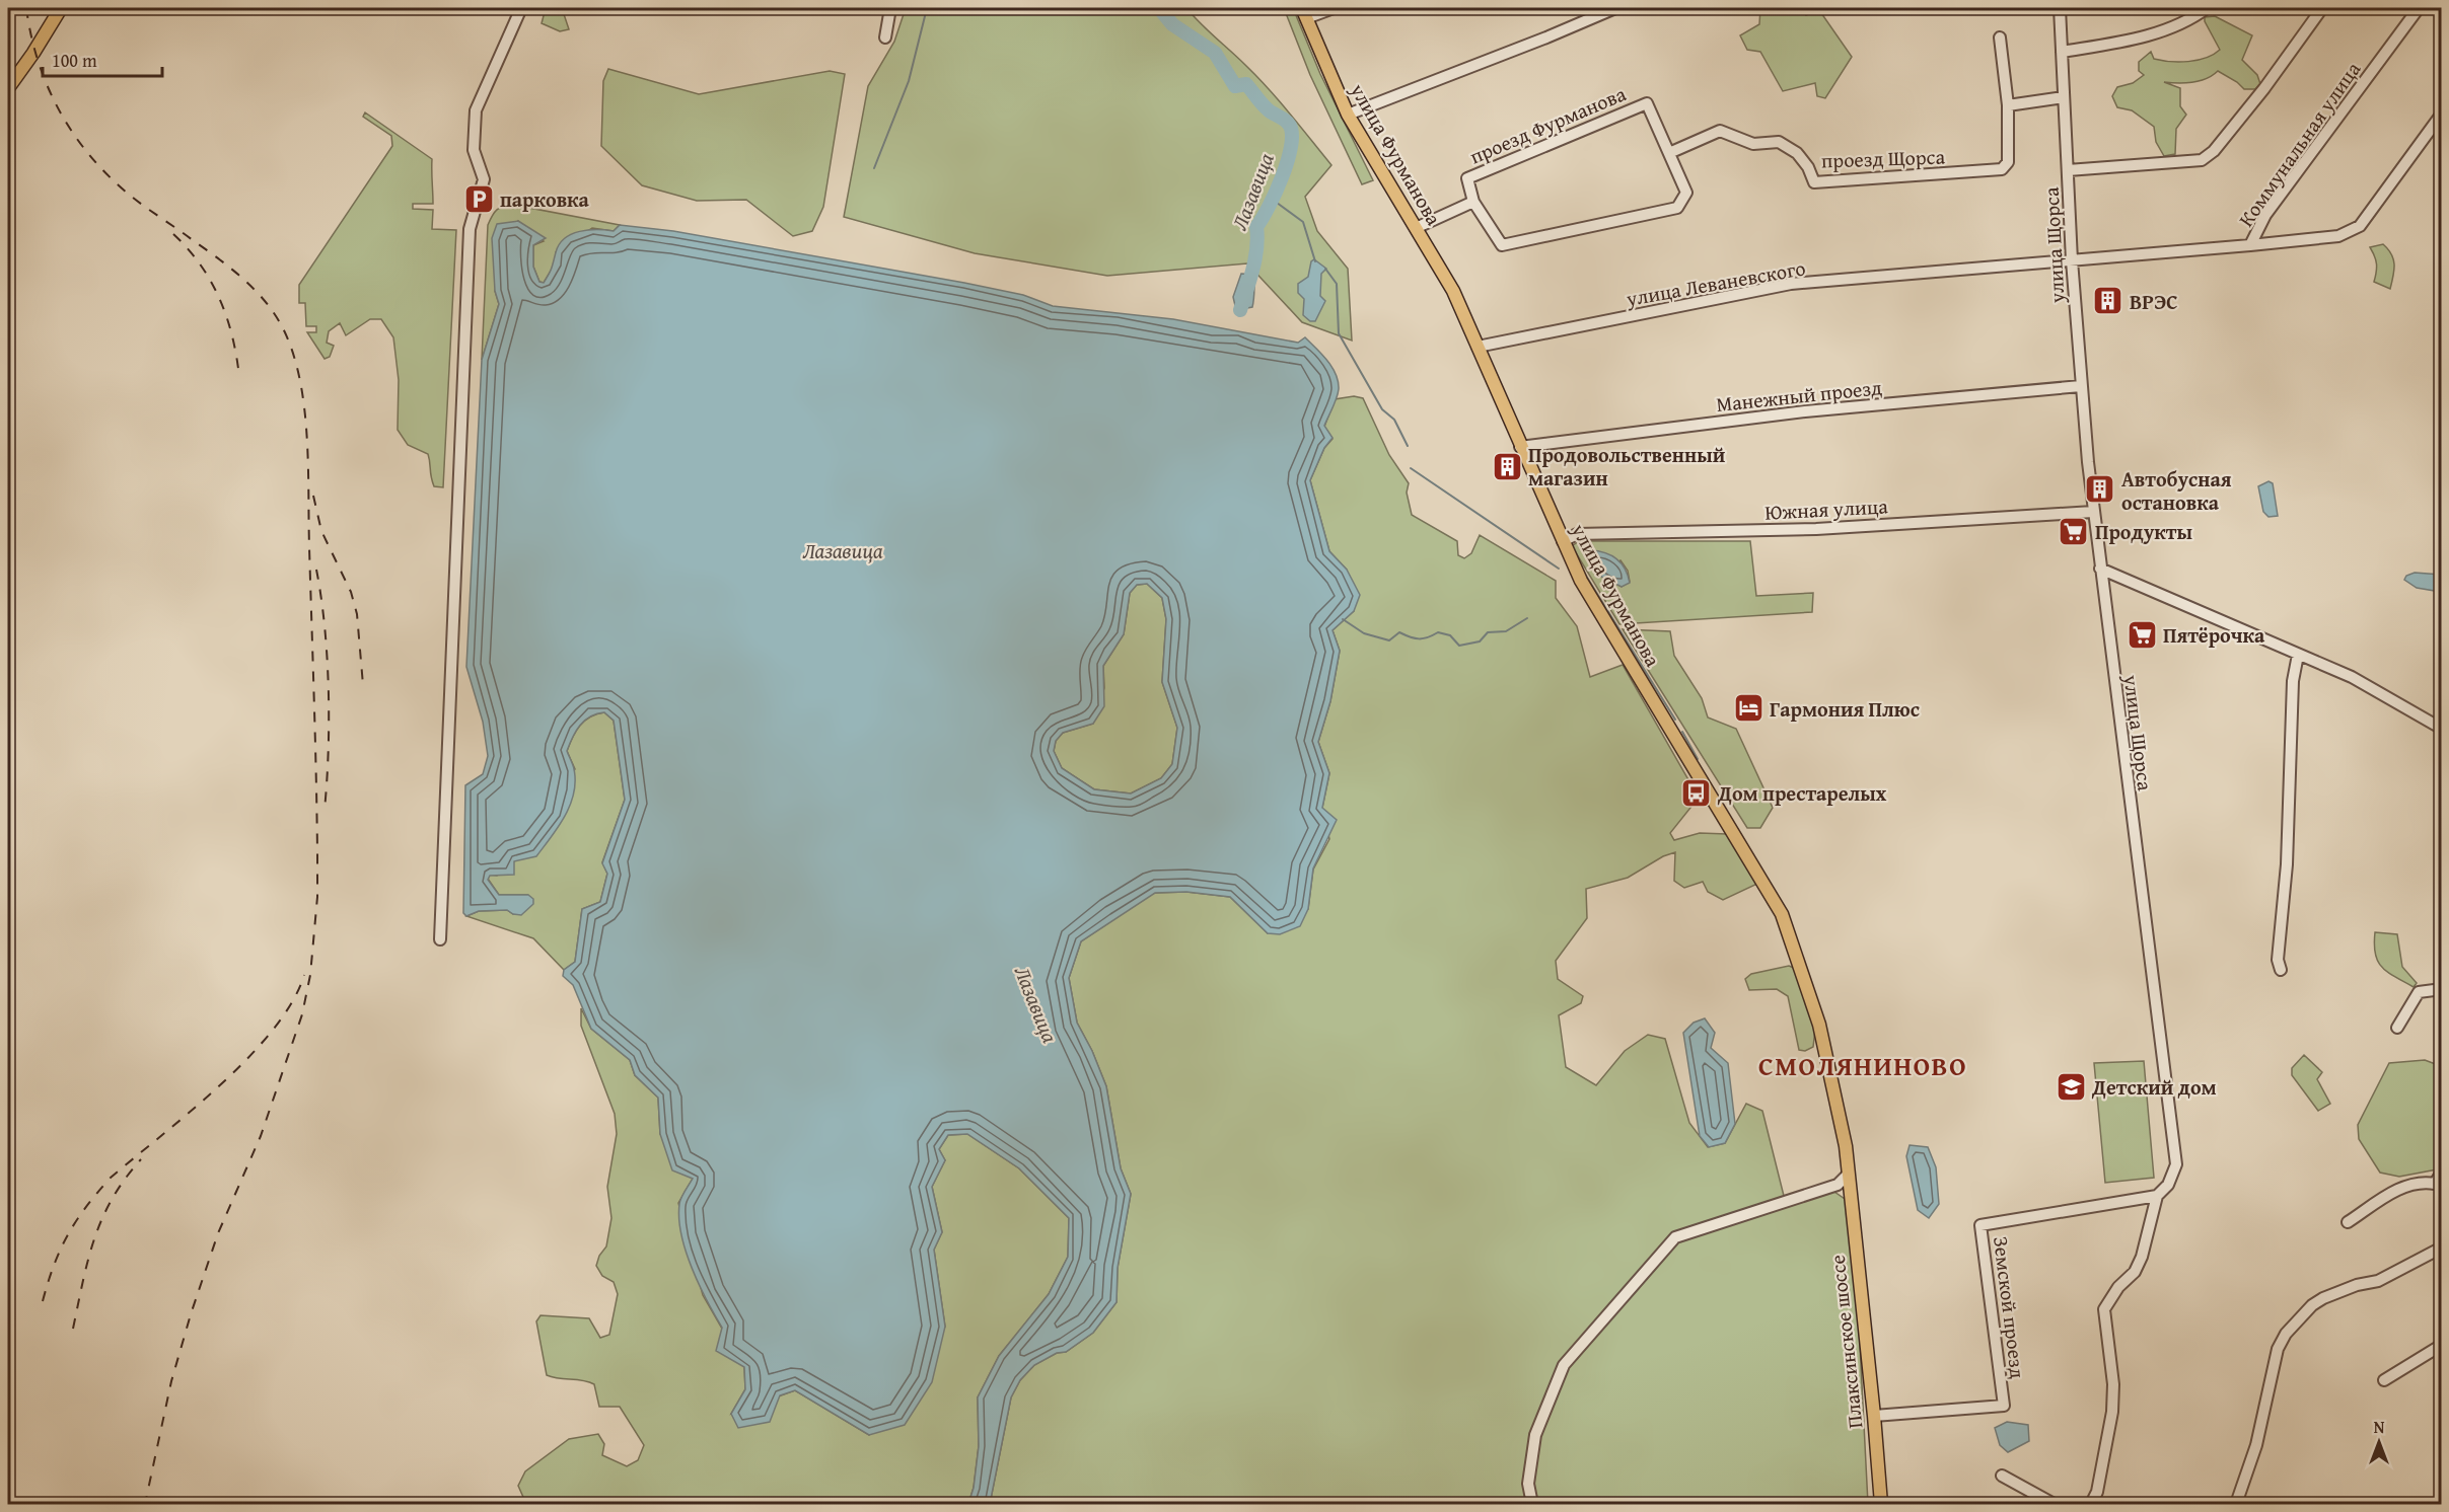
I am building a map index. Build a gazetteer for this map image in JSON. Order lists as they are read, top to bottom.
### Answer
{
  "streets": {
    "main road": ["улица Фурманова", "Плаксинское шоссе"],
    "street": [
      "проезд Фурманова",
      "Коммунальная улица",
      "проезд Щорса",
      "улица Щорса",
      "улица Леваневского",
      "Манежный проезд",
      "Южная улица",
      "Земской проезд"
    ]
  },
  "crossings": [
    ["проезд Фурманова", "проезд Щорса"],
    ["Коммунальная улица", "улица Щорса"],
    ["Коммунальная улица", "улица Леваневского"],
    ["улица Фурманова", "улица Леваневского"],
    ["улица Фурманова", "Манежный проезд"],
    ["улица Фурманова", "Южная улица"],
    ["улица Фурманова", "Плаксинское шоссе"],
    ["улица Щорса", "улица Леваневского"],
    ["улица Щорса", "Манежный проезд"],
    ["улица Щорса", "Южная улица"],
    ["улица Щорса", "Земской проезд"],
    ["Земской проезд", "Плаксинское шоссе"]
  ],
  "districts": ["СМОЛЯНИНОВО"],
  "water": ["Лазавица"],
  "places": {
    "parking": ["парковка"],
    "building": ["ВРЭС", "Продовольственный магазин", "Автобусная остановка"],
    "supermarket": ["Продукты", "Пятёрочка"],
    "hotel": ["Гармония Плюс"],
    "bus stop": ["Дом престарелых"],
    "school or university": ["Детский дом"]
  },
  "scale_bar": "100 m",
  "north": "top"
}
